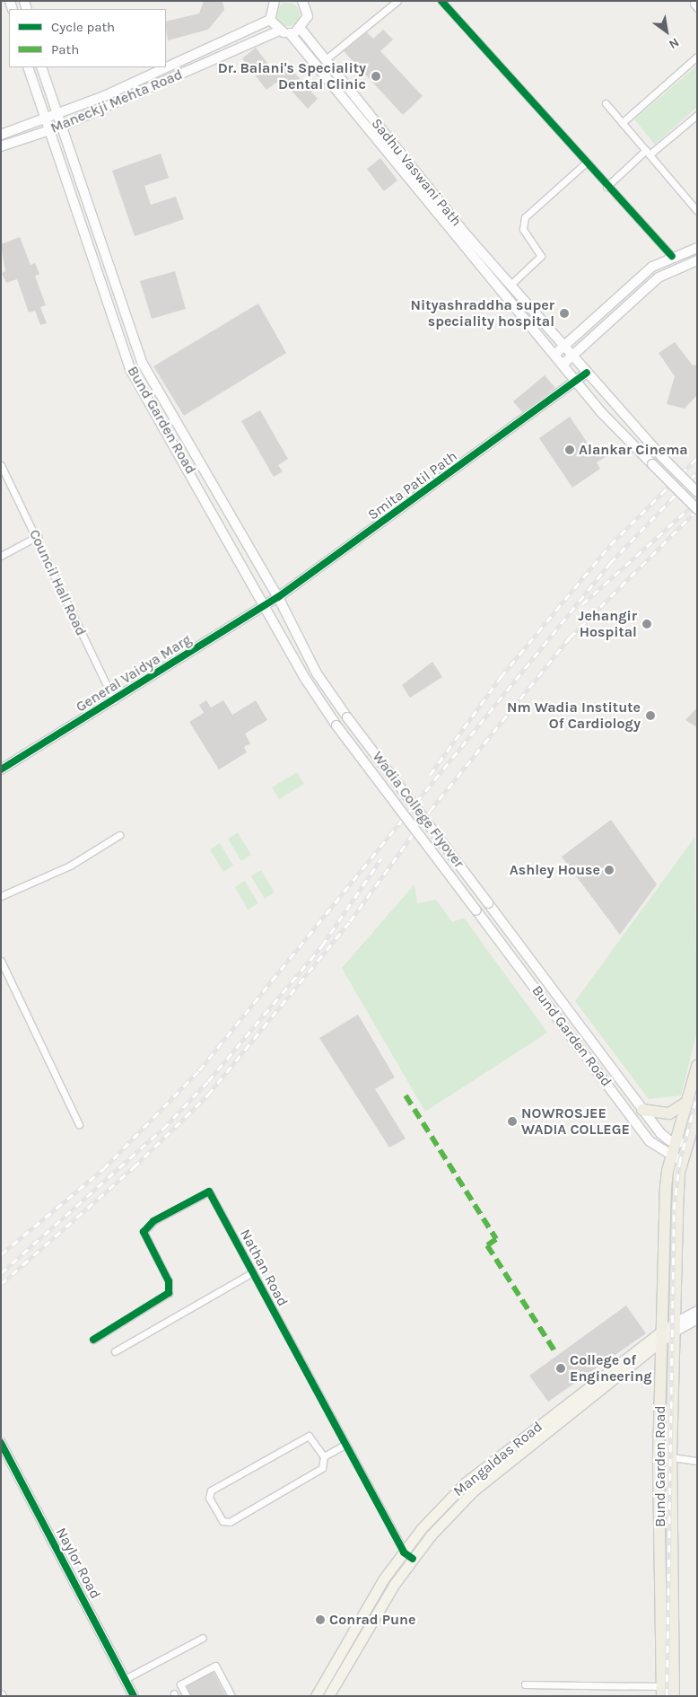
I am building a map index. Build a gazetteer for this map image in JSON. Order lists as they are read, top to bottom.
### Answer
{
  "streets": {
    "highway": ["Bund Garden Road"],
    "main road": [
      "Maneckji Mehta Road",
      "Sadhu Vaswani Path",
      "Smita Patil Path",
      "General Vaidya Marg",
      "Wadia College Flyover",
      "Mangaldas Road",
      "Naylor Road"
    ],
    "street": ["Council Hall Road", "Nathan Road"]
  },
  "crossings": [
    ["Maneckji Mehta Road", "Bund Garden Road"],
    ["Sadhu Vaswani Path", "Smita Patil Path"],
    ["Bund Garden Road", "Smita Patil Path"],
    ["Bund Garden Road", "General Vaidya Marg"],
    ["Bund Garden Road", "Wadia College Flyover"],
    ["Bund Garden Road", "Mangaldas Road"],
    ["Smita Patil Path", "General Vaidya Marg"],
    ["Council Hall Road", "General Vaidya Marg"],
    ["Nathan Road", "Mangaldas Road"]
  ],
  "places": [
    "Dr. Balani's Speciality Dental Clinic",
    "Nityashraddha super speciality hospital",
    "Alankar Cinema",
    "Jehangir Hospital",
    "Nm Wadia Institute Of Cardiology",
    "Ashley House",
    "NOWROSJEE WADIA COLLEGE",
    "College of Engineering",
    "Conrad Pune"
  ],
  "legend": ["Cycle path", "Path"],
  "north": "bottom right"
}
